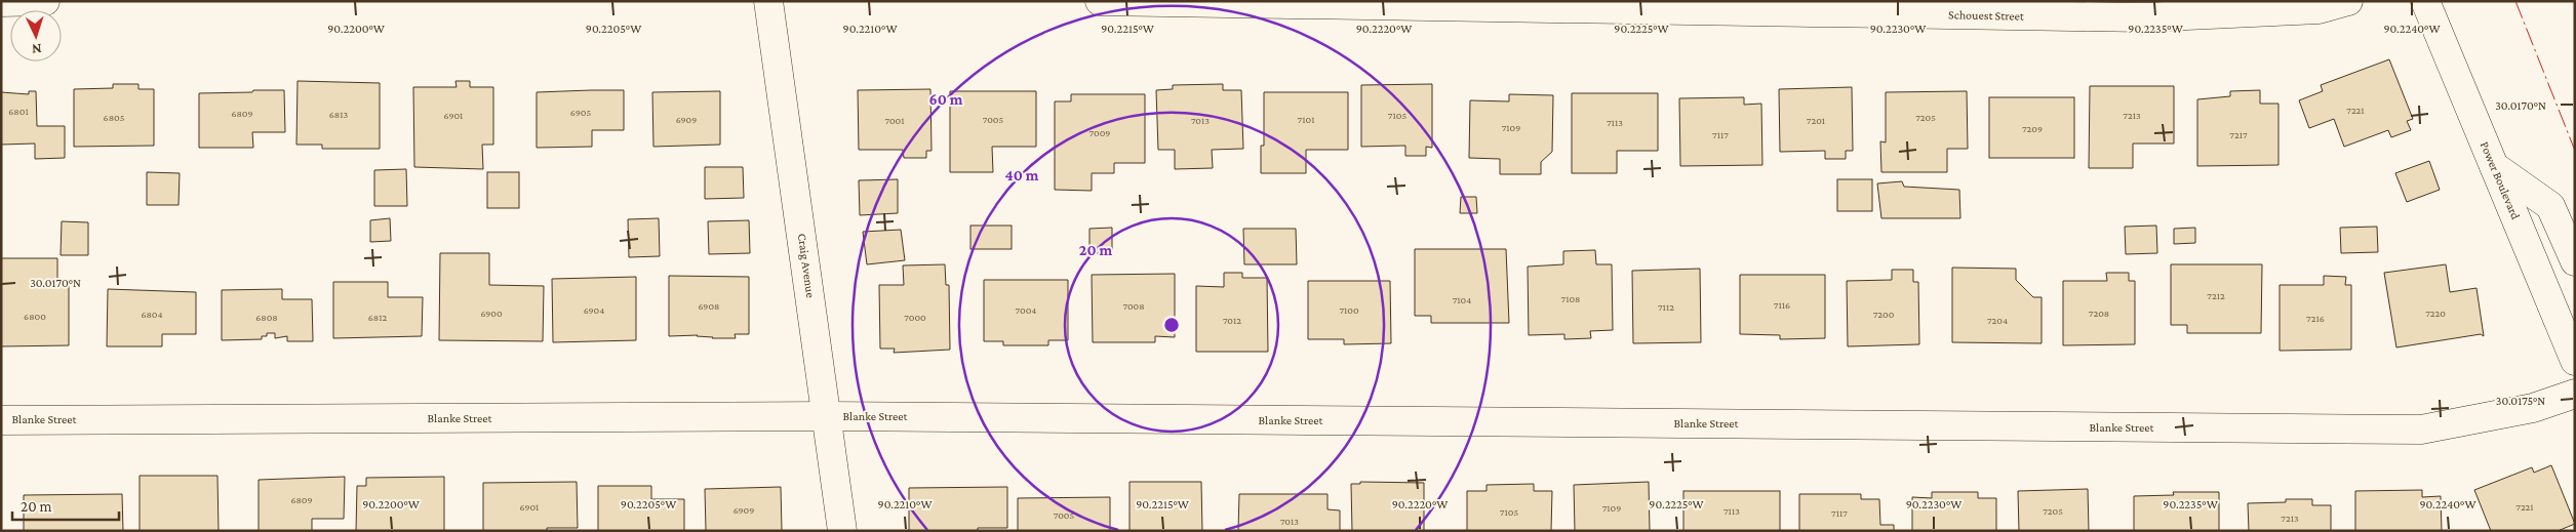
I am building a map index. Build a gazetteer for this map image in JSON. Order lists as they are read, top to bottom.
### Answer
{
  "streets": {
    "street": [
      "Schouest Street",
      "Power Boulevard",
      "Craig Avenue",
      "Blanke Street"
    ]
  },
  "crossings": [
    ["Craig Avenue", "Blanke Street"]
  ],
  "house_numbers": [
    "7221",
    "6801",
    "6905",
    "6809",
    "6813",
    "6901",
    "7105",
    "7213",
    "6805",
    "7205",
    "6909",
    "7005",
    "7101",
    "7001",
    "7013",
    "7201",
    "7113",
    "7109",
    "7209",
    "7009",
    "7117",
    "7217",
    "7212",
    "7108",
    "7104",
    "7116",
    "6908",
    "7008",
    "7112",
    "6904",
    "7004",
    "7100",
    "6900",
    "7208",
    "7220",
    "6804",
    "7200",
    "6800",
    "6808",
    "6812",
    "7000",
    "7216",
    "7012",
    "7204",
    "6809",
    "6901",
    "7221",
    "7109",
    "6909",
    "7113",
    "7205",
    "7105",
    "7117",
    "7005",
    "7213",
    "7013"
  ],
  "scale_bar": "20 m",
  "north": "bottom",
  "coordinates": [
    "90.2200°W",
    "90.2205°W",
    "90.2210°W",
    "90.2215°W",
    "90.2220°W",
    "90.2225°W",
    "90.2230°W",
    "90.2235°W",
    "90.2240°W",
    "30.0170°N",
    "30.0175°N"
  ],
  "rings": ["60 m", "40 m", "20 m"]
}
